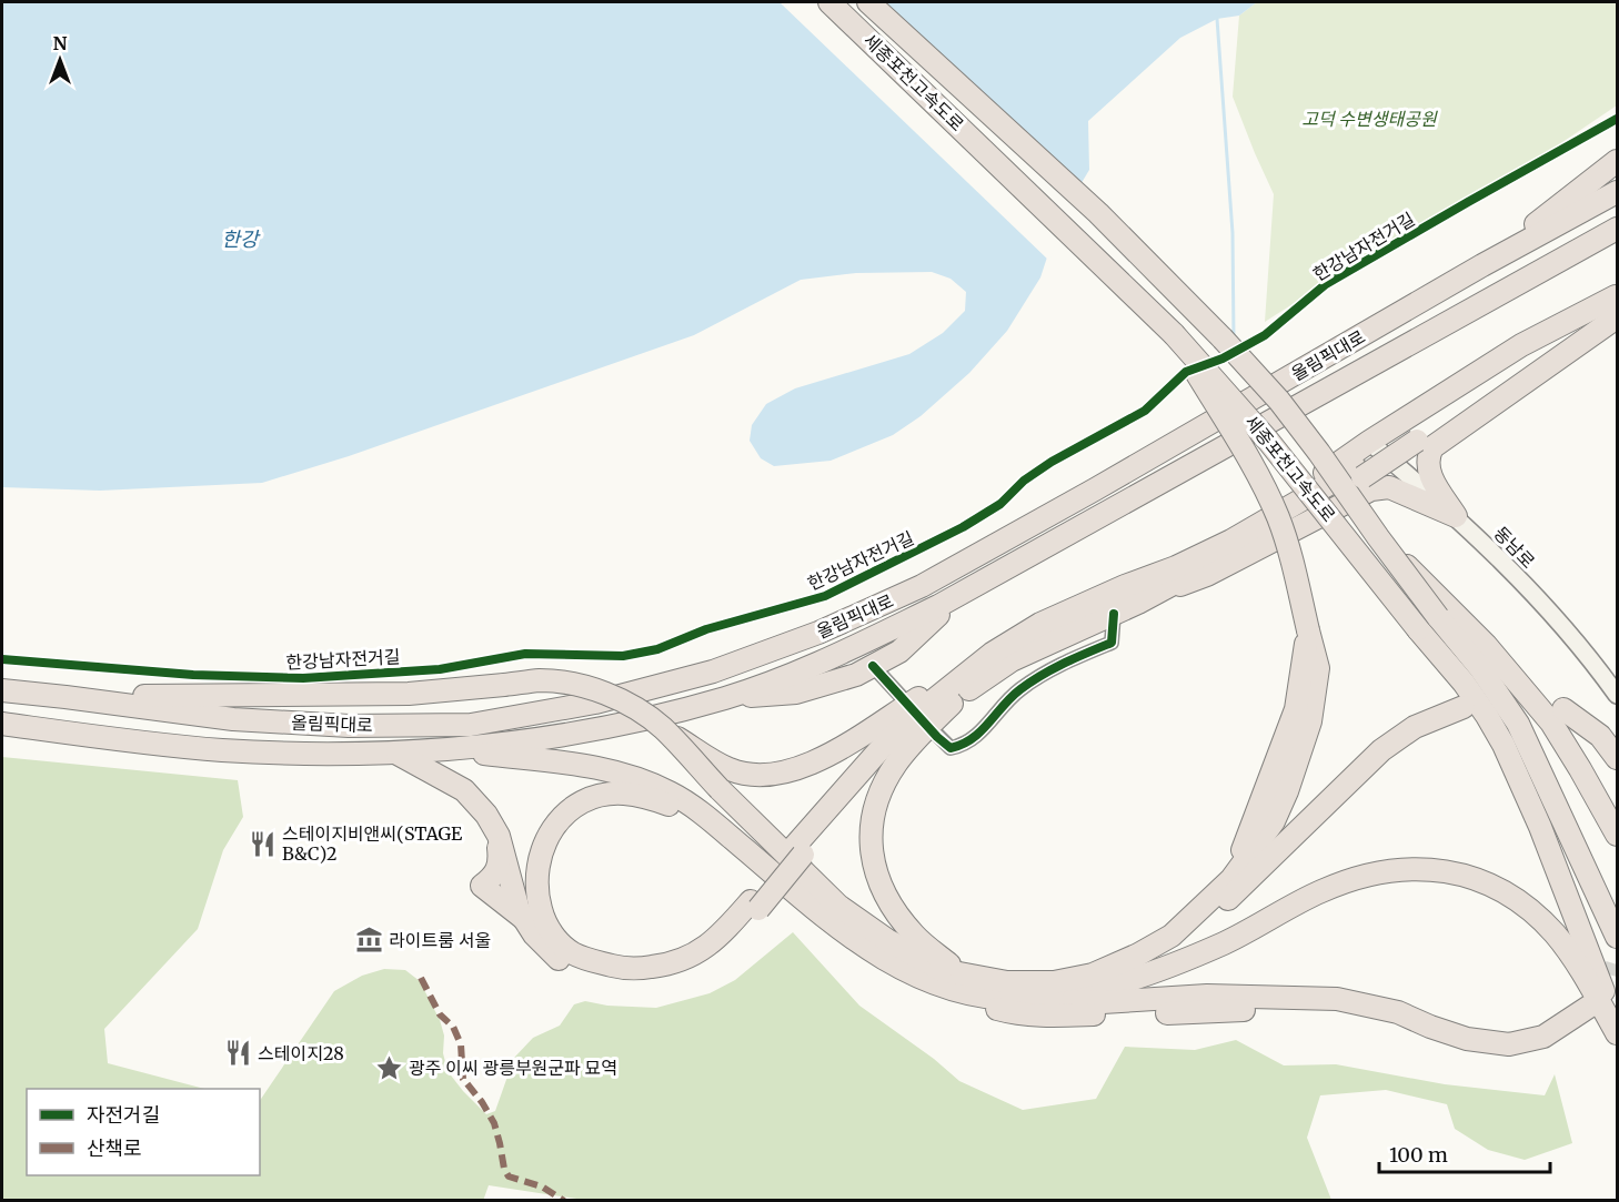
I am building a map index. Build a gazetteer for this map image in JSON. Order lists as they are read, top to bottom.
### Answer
{
  "streets": {
    "highway": ["세종포천고속도로", "올림픽대로"],
    "main road": ["동남로"],
    "cycle path": ["한강남자전거길"]
  },
  "water": ["한강"],
  "parks": ["고덕 수변생태공원"],
  "places": {
    "restaurant": ["스테이지비앤씨(STAGE B&C)2", "스테이지28"],
    "museum": ["라이트룸 서울"],
    "place": ["광주 이씨 광릉부원군파 묘역"]
  },
  "legend": ["자전거길", "산책로"],
  "scale_bar": "100 m",
  "north": "top"
}
